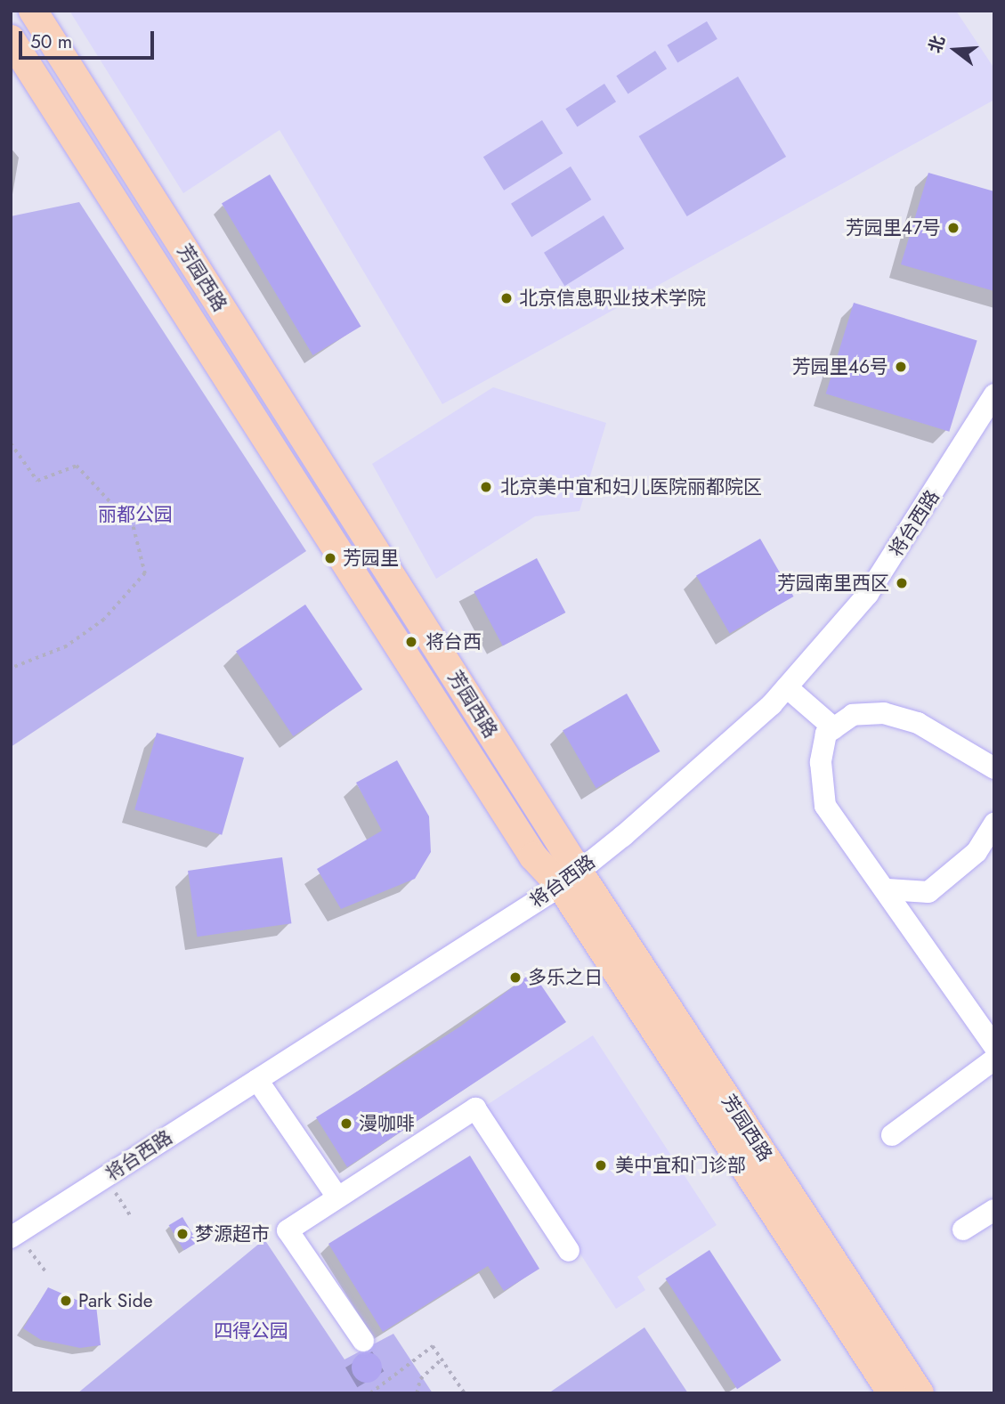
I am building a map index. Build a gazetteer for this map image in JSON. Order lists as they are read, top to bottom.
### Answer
{
  "streets": {
    "main road": ["芳园西路"],
    "street": ["将台西路"]
  },
  "crossings": [
    ["芳园西路", "将台西路"]
  ],
  "parks": ["丽都公园", "四得公园"],
  "places": [
    "芳园里47号",
    "北京信息职业技术学院",
    "芳园里46号",
    "北京美中宜和妇儿医院丽都院区",
    "芳园里",
    "芳园南里西区",
    "将台西",
    "多乐之日",
    "漫咖啡",
    "美中宜和门诊部",
    "梦源超市",
    "Park Side"
  ],
  "scale_bar": "50 m",
  "north": "left"
}
